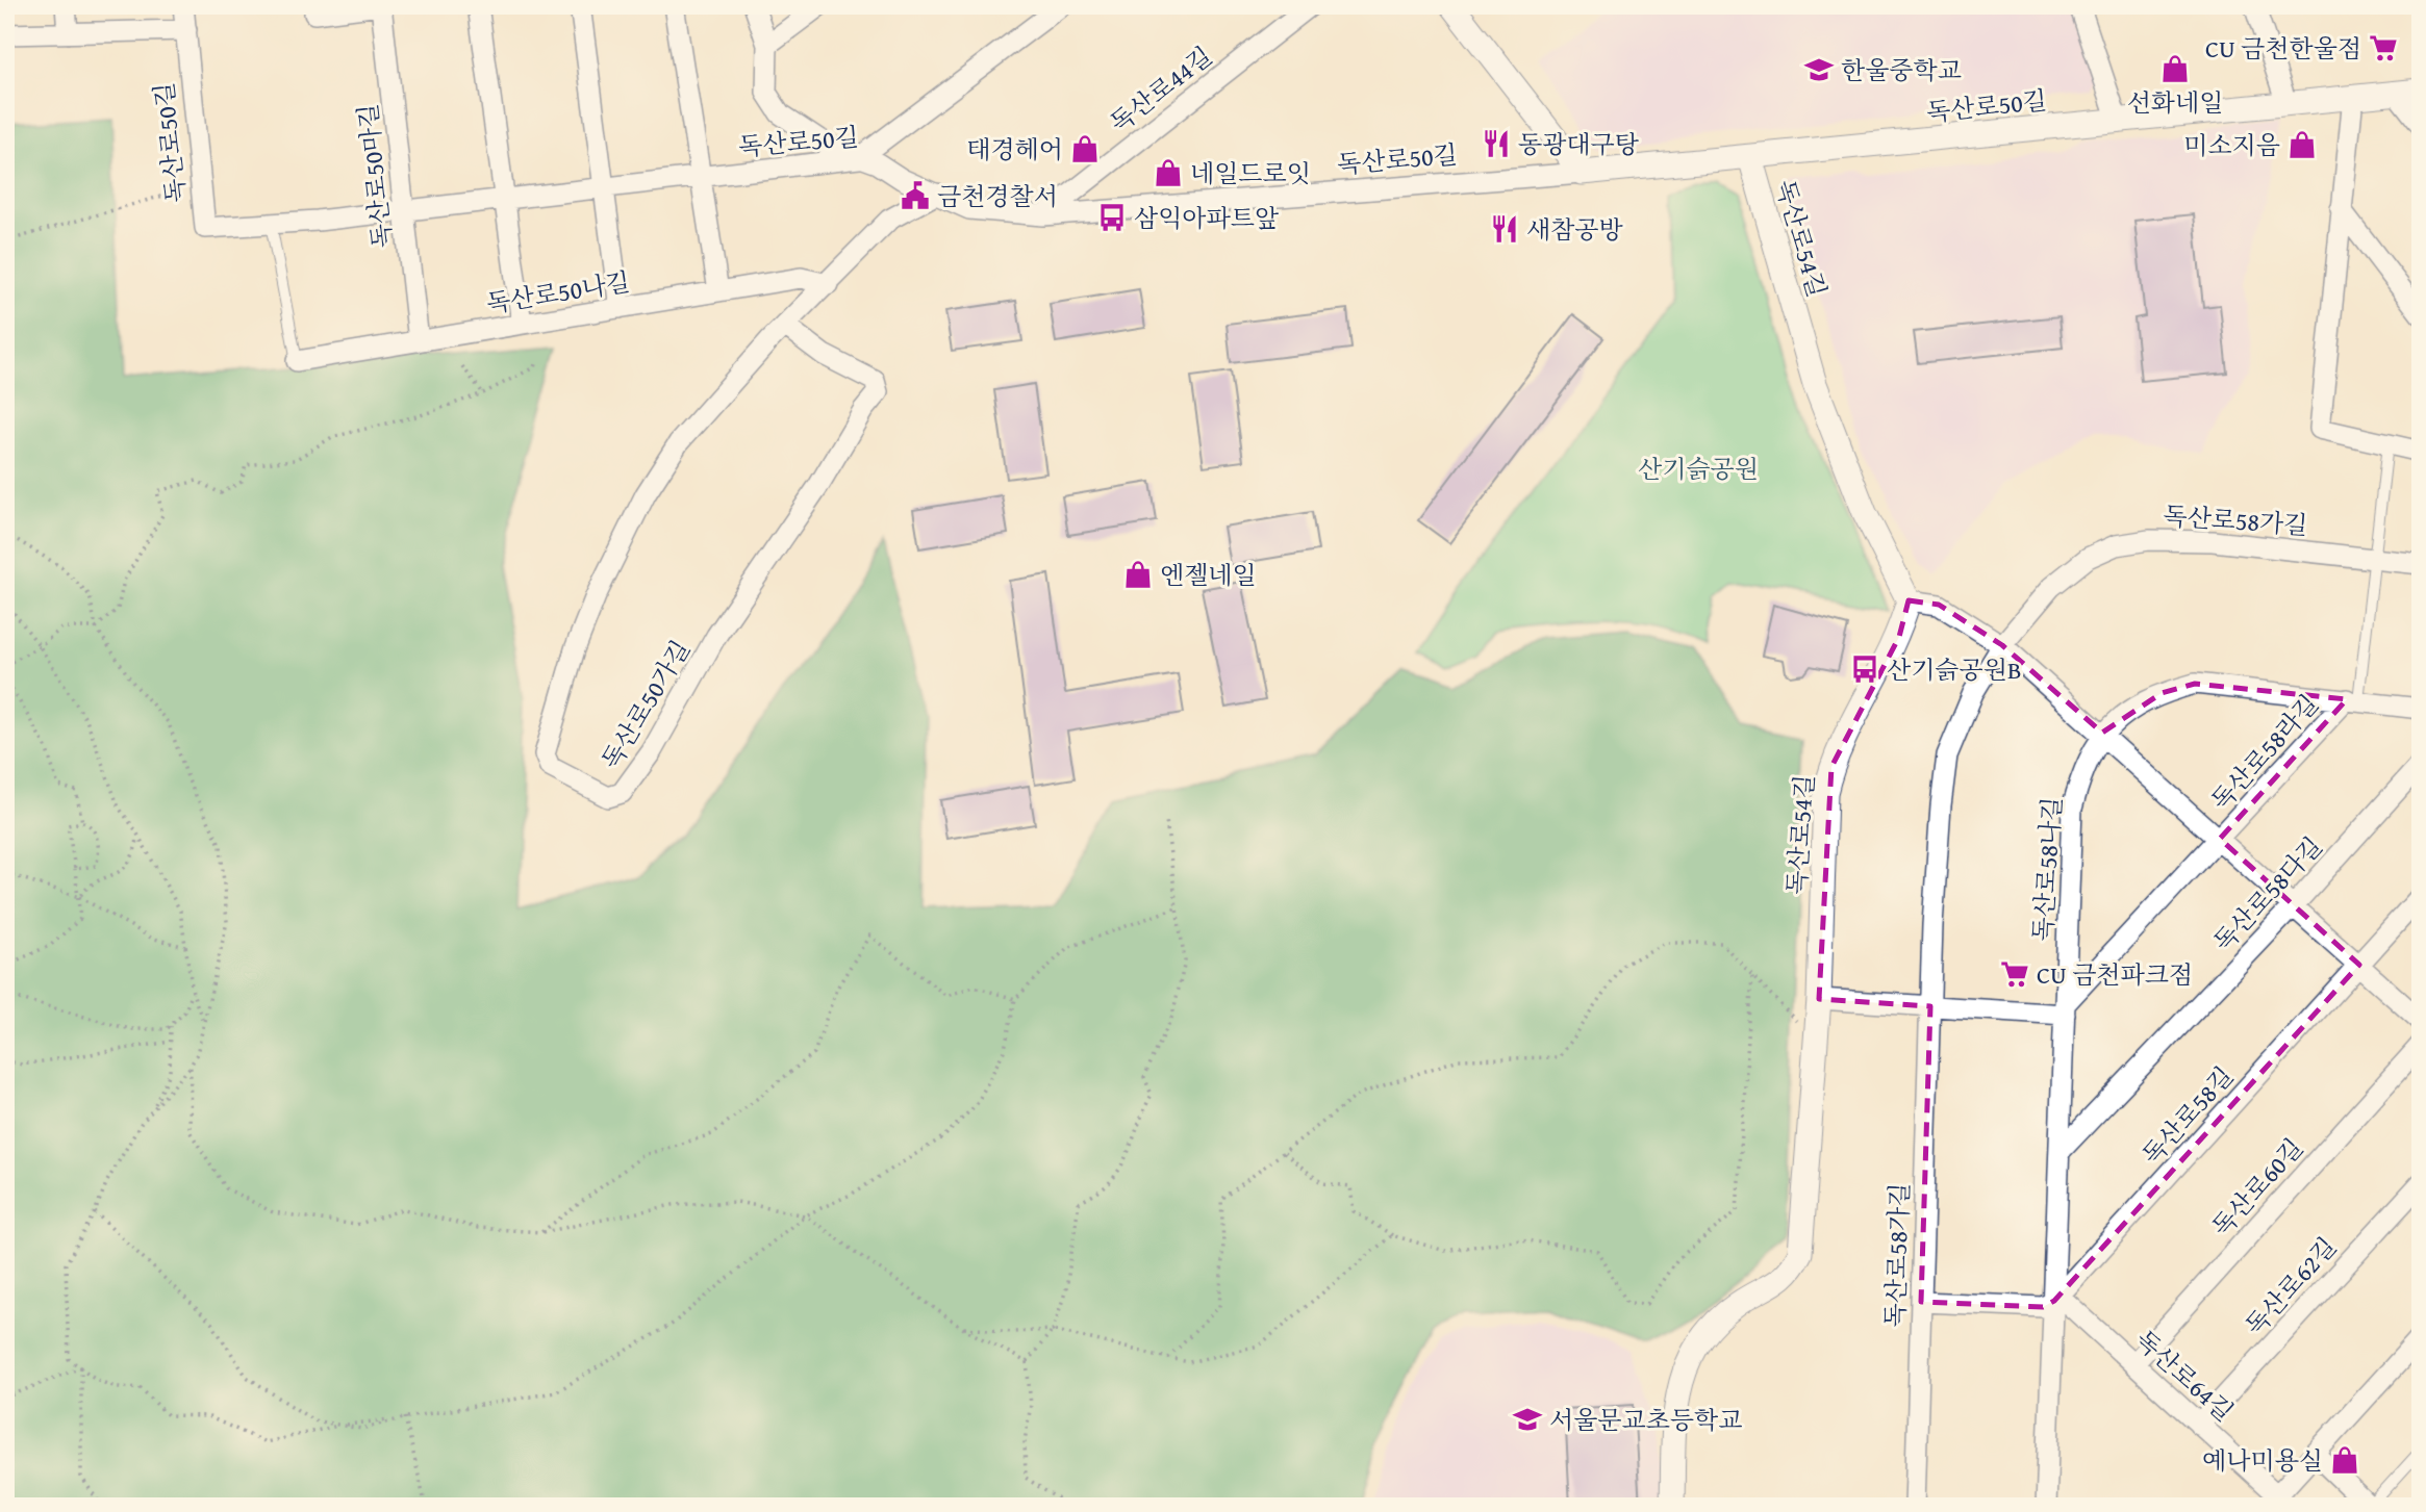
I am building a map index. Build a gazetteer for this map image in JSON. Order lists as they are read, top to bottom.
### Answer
{
  "streets": {
    "street": [
      "독산로44길",
      "독산로50길",
      "독산로50마길",
      "독산로54길",
      "독산로50나길",
      "독산로58가길",
      "독산로50가길",
      "독산로58라길",
      "독산로58나길",
      "독산로58다길",
      "독산로58길",
      "독산로60길",
      "독산로62길",
      "독산로64길"
    ]
  },
  "crossings": [
    ["독산로44길", "독산로50길"],
    ["독산로50길", "독산로50마길"],
    ["독산로50길", "독산로54길"],
    ["독산로50길", "독산로50가길"],
    ["독산로50마길", "독산로50나길"],
    ["독산로50나길", "독산로50가길"],
    ["독산로58라길", "독산로58나길"],
    ["독산로58라길", "독산로58다길"],
    ["독산로58나길", "독산로58다길"],
    ["독산로58나길", "독산로58길"],
    ["독산로58나길", "독산로64길"],
    ["독산로58길", "독산로64길"],
    ["독산로60길", "독산로64길"],
    ["독산로62길", "독산로64길"]
  ],
  "parks": ["산기슭공원"],
  "places": {
    "supermarket": ["CU 금천한울점", "CU 금천파크점"],
    "shop": [
      "선화네일",
      "미소지음",
      "태경헤어",
      "네일드로잇",
      "엔젤네일",
      "예나미용실"
    ],
    "school or university": ["한울중학교", "서울문교초등학교"],
    "restaurant": ["동광대구탕", "새참공방"],
    "public building": ["금천경찰서"],
    "bus stop": ["삼익아파트앞", "산기슭공원B"]
  }
}
